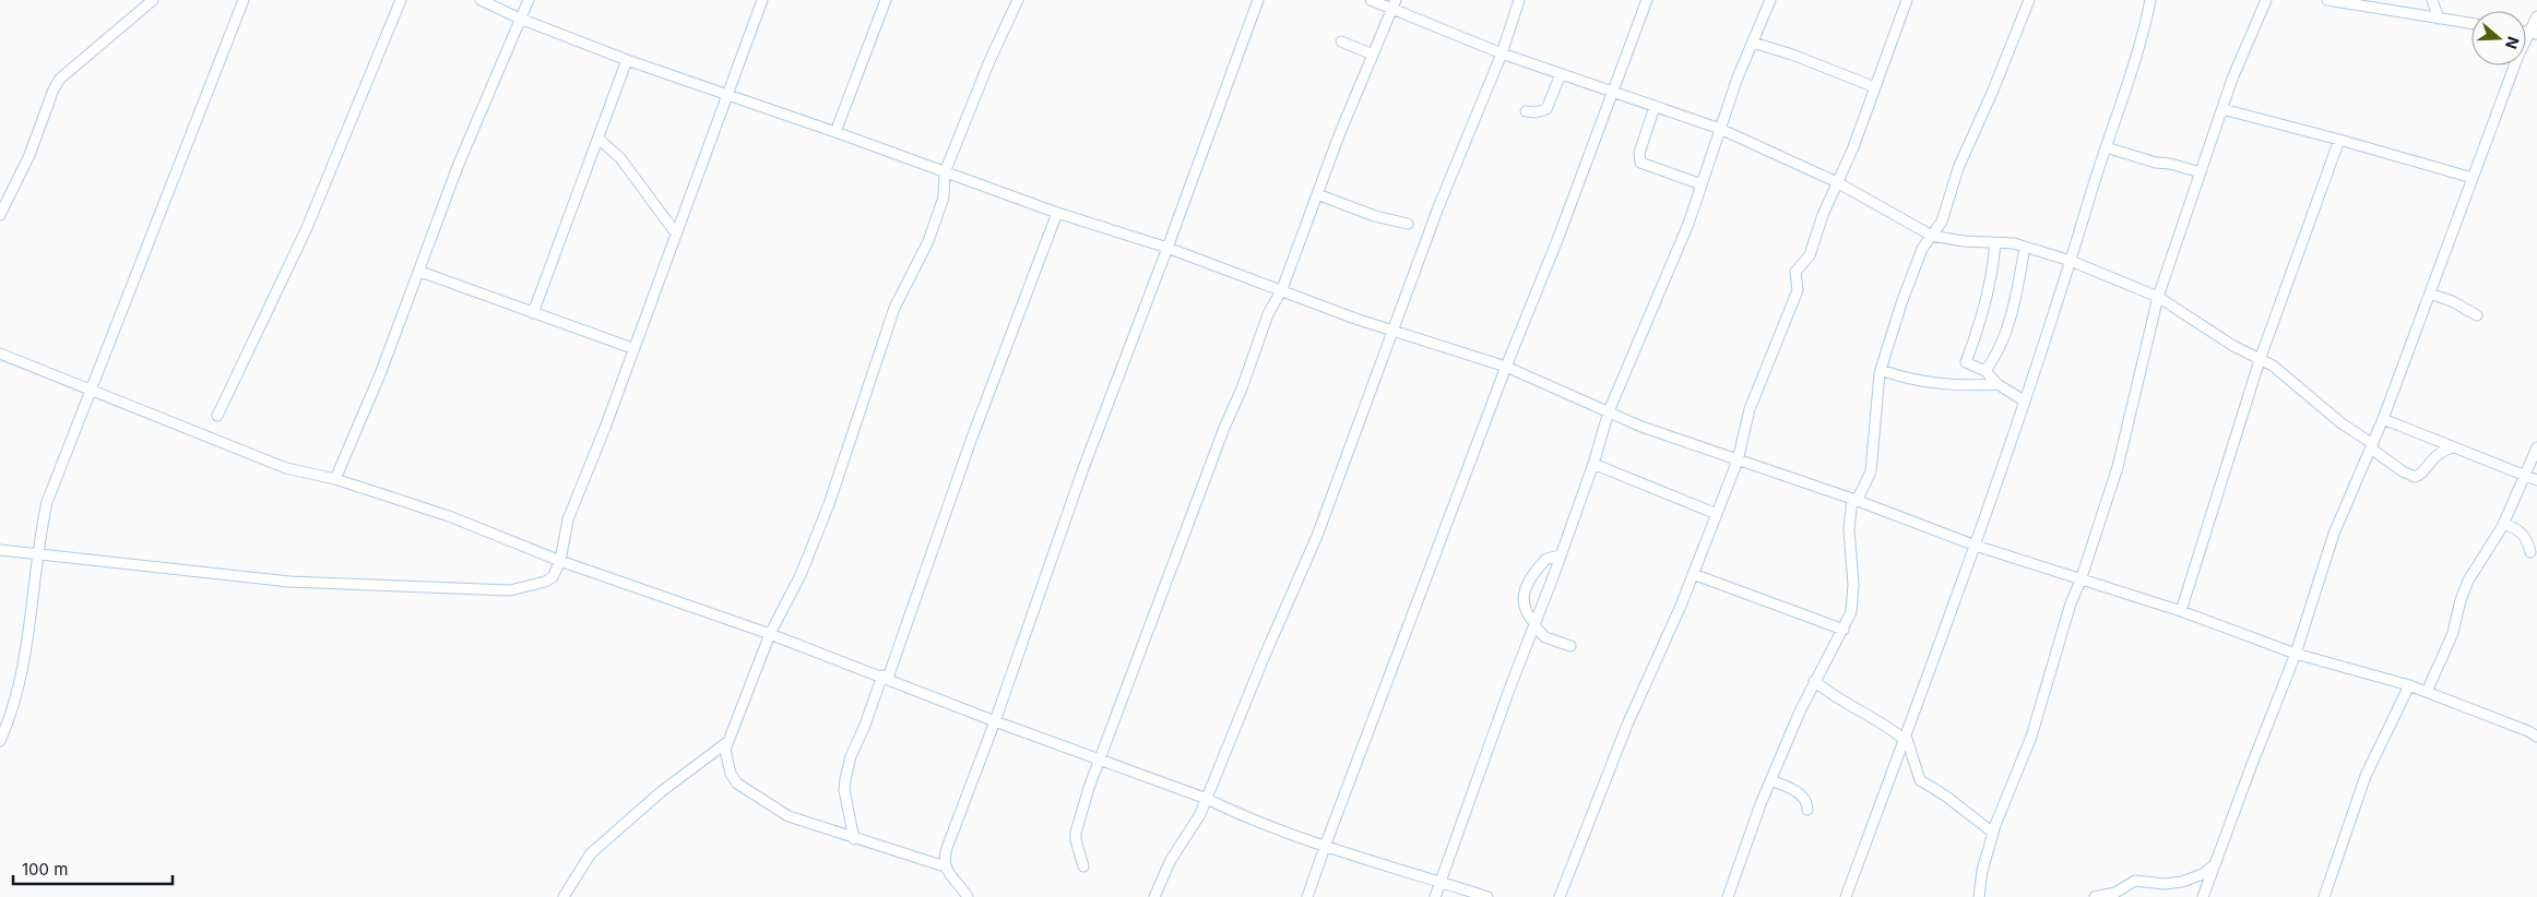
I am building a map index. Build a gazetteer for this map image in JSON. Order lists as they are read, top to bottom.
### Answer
{
  "scale_bar": "100 m",
  "north": "right"
}
